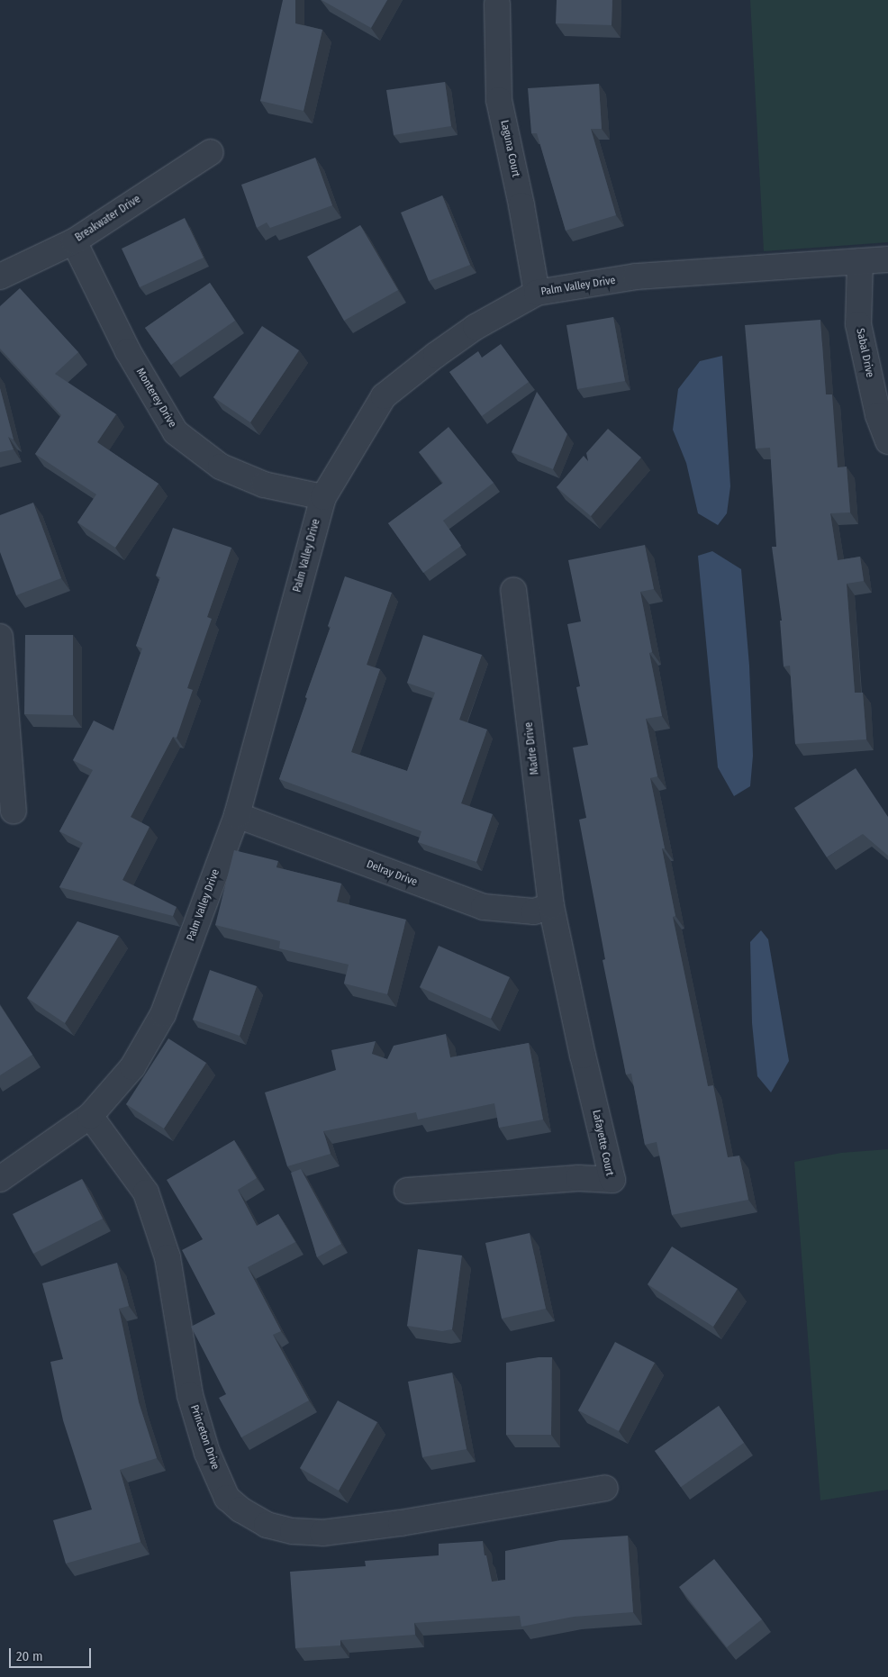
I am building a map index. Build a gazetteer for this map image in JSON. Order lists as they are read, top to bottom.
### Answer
{
  "streets": {
    "street": [
      "Laguna Court",
      "Breakwater Drive",
      "Palm Valley Drive",
      "Sabal Drive",
      "Monterey Drive",
      "Madre Drive",
      "Delray Drive",
      "Lafayette Court",
      "Princeton Drive"
    ]
  },
  "crossings": [
    ["Laguna Court", "Palm Valley Drive"],
    ["Breakwater Drive", "Monterey Drive"],
    ["Palm Valley Drive", "Sabal Drive"],
    ["Palm Valley Drive", "Monterey Drive"],
    ["Palm Valley Drive", "Delray Drive"],
    ["Palm Valley Drive", "Princeton Drive"],
    ["Madre Drive", "Delray Drive"],
    ["Madre Drive", "Lafayette Court"],
    ["Delray Drive", "Lafayette Court"]
  ],
  "scale_bar": "20 m"
}
